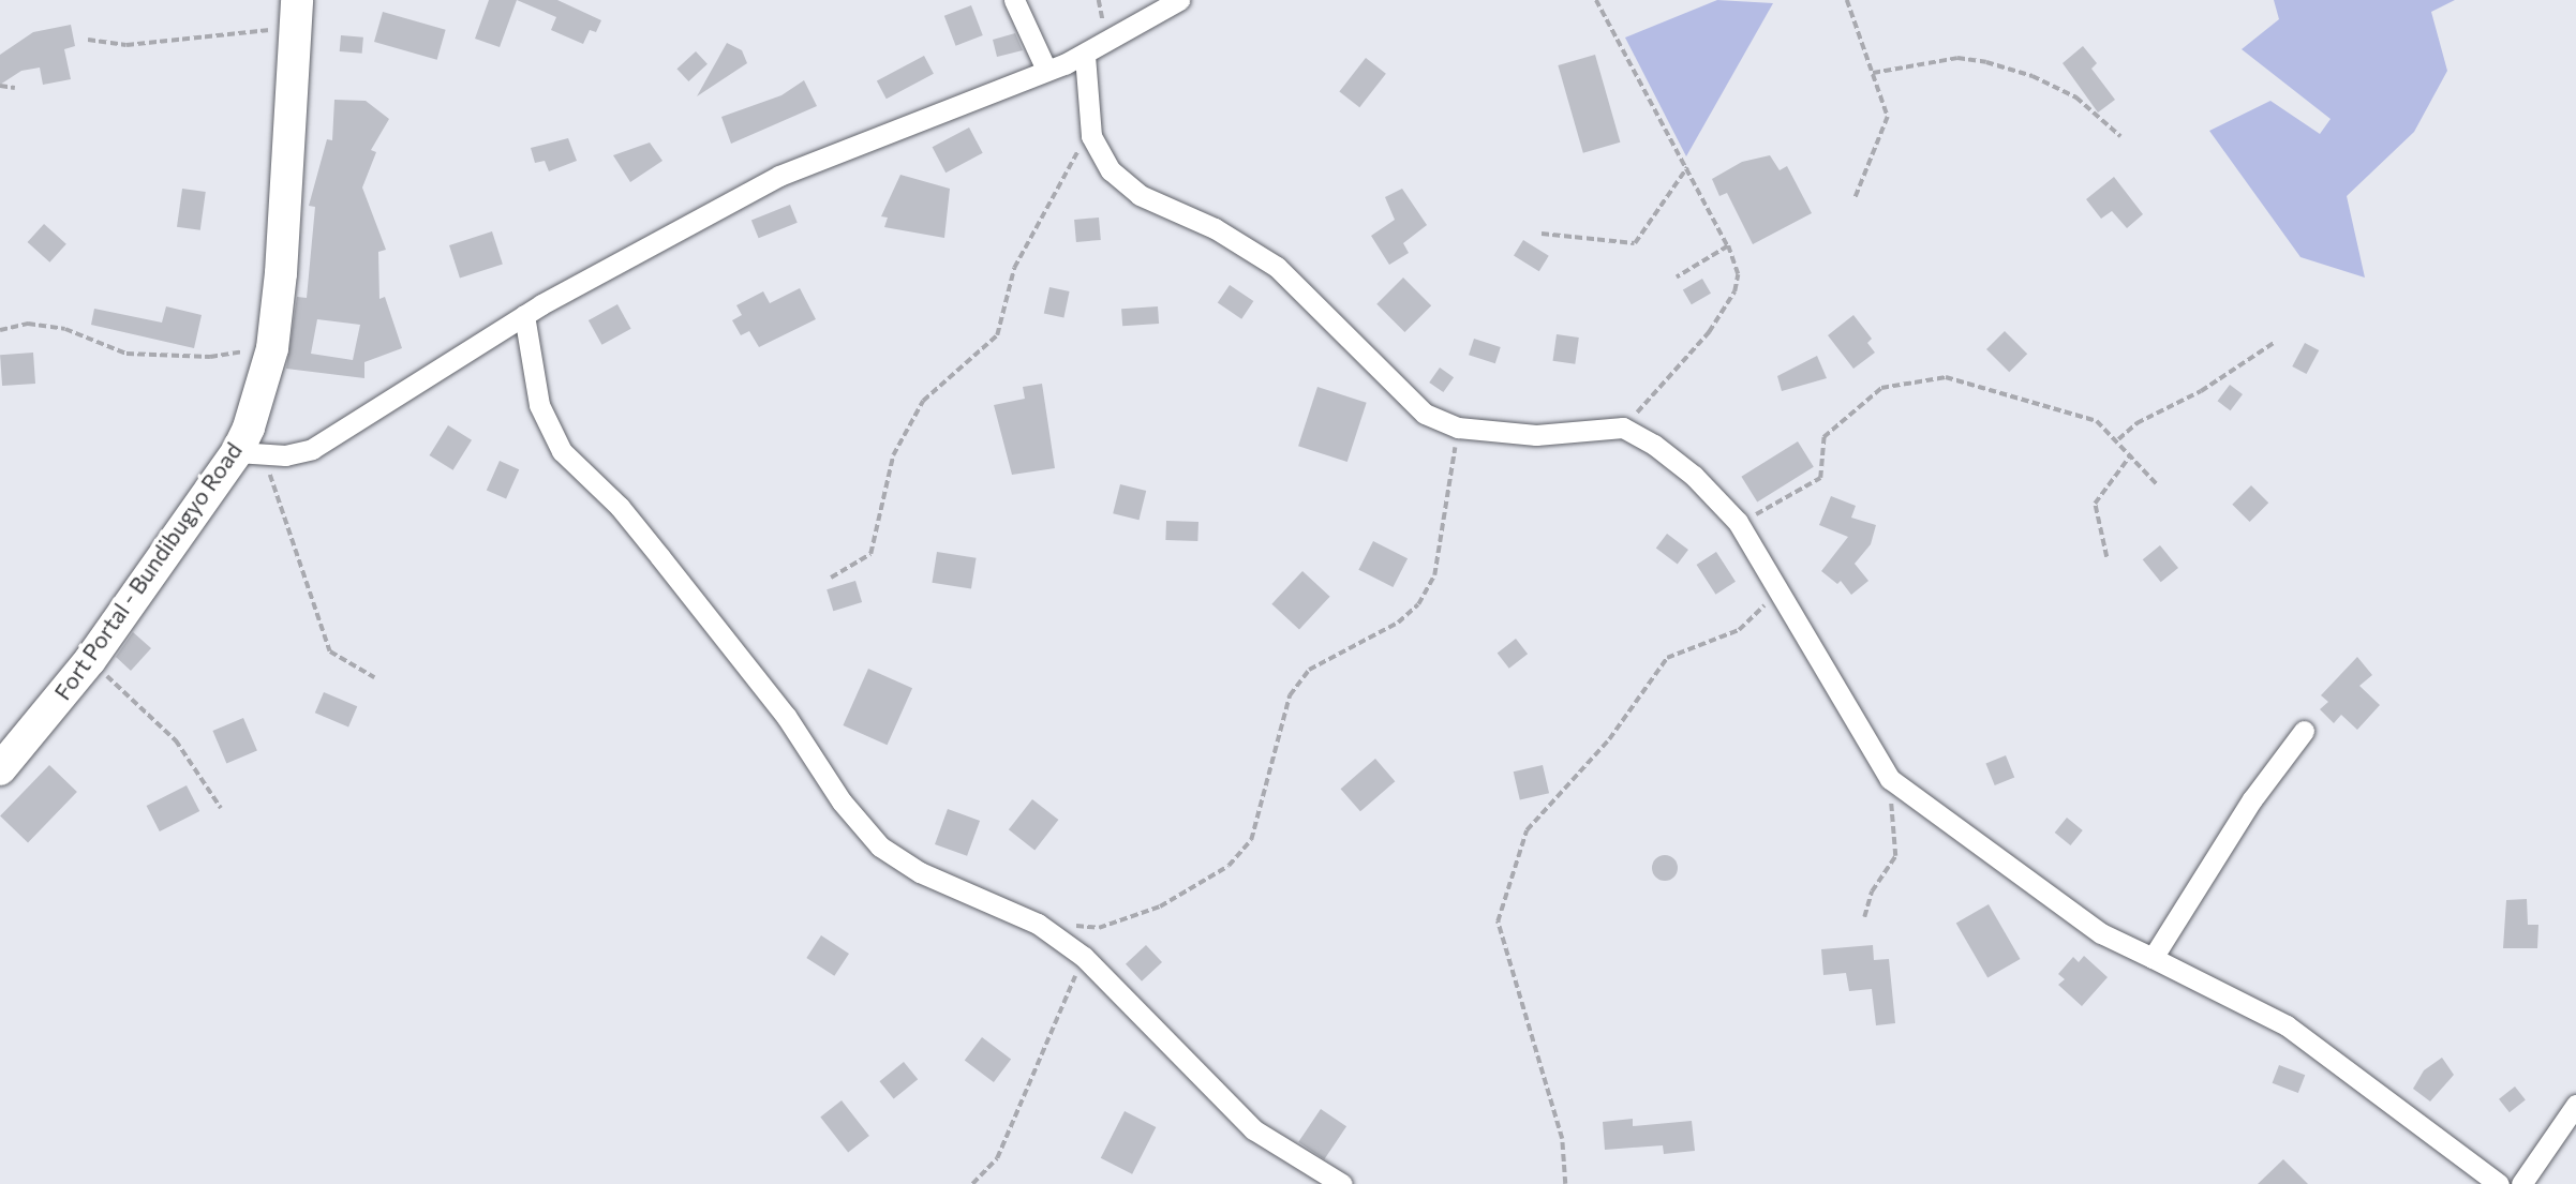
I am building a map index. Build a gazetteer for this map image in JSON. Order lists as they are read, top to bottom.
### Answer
{
  "streets": {
    "main road": ["Fort Portal - Bundibugyo Road"]
  }
}
